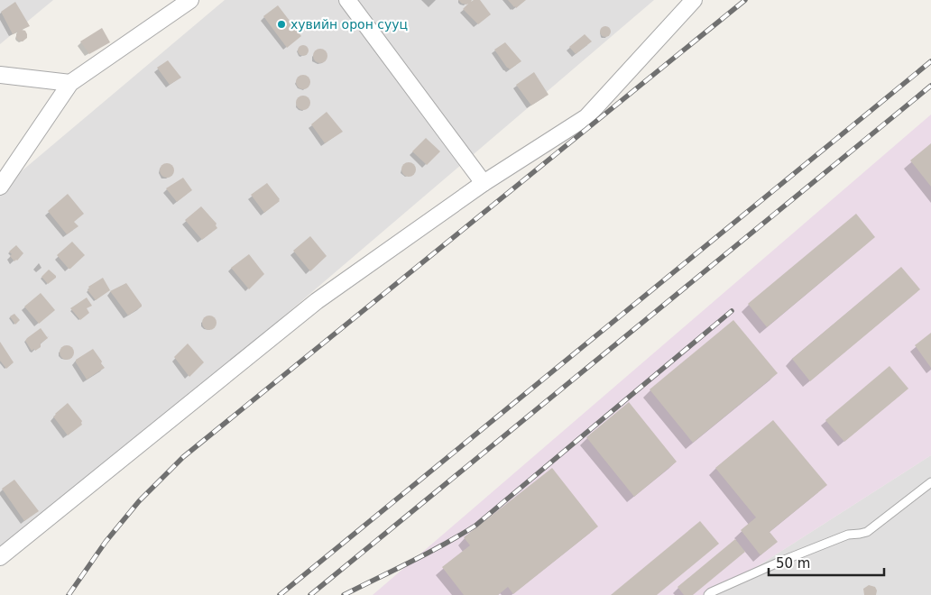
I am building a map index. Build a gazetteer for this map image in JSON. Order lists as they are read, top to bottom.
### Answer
{
  "places": ["хувийн орон сууц"],
  "scale_bar": "50 m"
}
